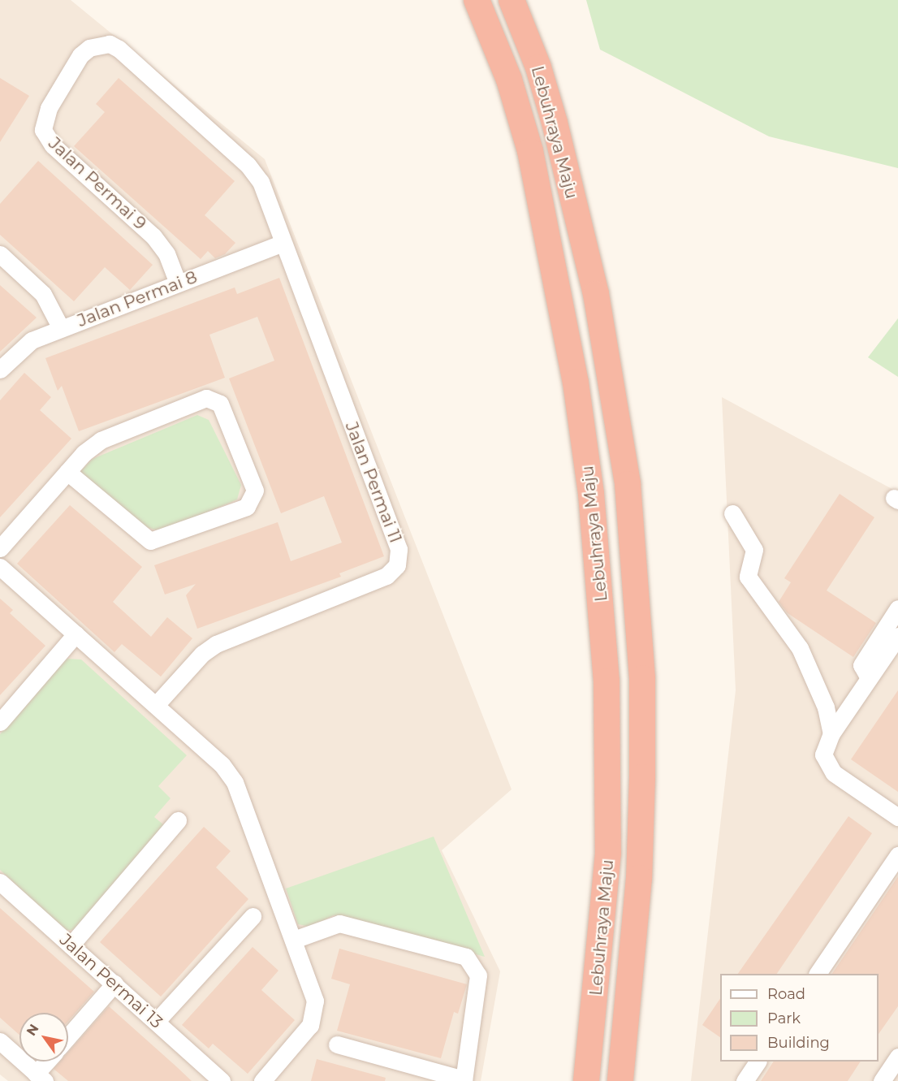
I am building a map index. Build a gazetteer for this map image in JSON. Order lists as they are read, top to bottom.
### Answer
{
  "streets": {
    "highway": ["Lebuhraya Maju"],
    "street": [
      "Jalan Permai 9",
      "Jalan Permai 8",
      "Jalan Permai 11",
      "Jalan Permai 13"
    ]
  },
  "crossings": [
    ["Jalan Permai 9", "Jalan Permai 8"],
    ["Jalan Permai 9", "Jalan Permai 11"],
    ["Jalan Permai 8", "Jalan Permai 11"]
  ],
  "legend": ["Road", "Park", "Building"],
  "north": "top left"
}
